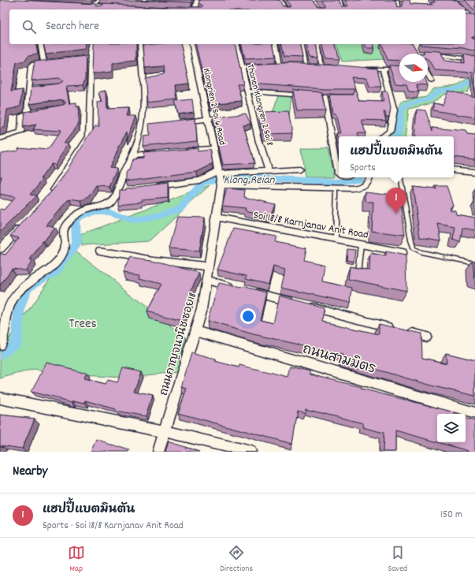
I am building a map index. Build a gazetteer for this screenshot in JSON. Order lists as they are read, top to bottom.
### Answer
{
  "streets": {
    "street": [
      "Thanon Klongren 2 Soi 8",
      "Klongrien 2 Soi 6 Road",
      "Soi 18/8 Karnjanav Anit Road",
      "ถนนกาญจนวนิช ซอย18",
      "ถนนสามมิตร"
    ]
  },
  "crossings": [
    ["Klongrien 2 Soi 6 Road", "ถนนกาญจนวนิช ซอย18"],
    ["Soi 18/8 Karnjanav Anit Road", "ถนนกาญจนวนิช ซอย18"],
    ["ถนนกาญจนวนิช ซอย18", "ถนนสามมิตร"]
  ],
  "water": ["Klong Reian"],
  "parks": ["Trees"],
  "north": "right",
  "page": {
    "search": "Search here",
    "popup": ["แฮปปี้แบตมินตัน", "Sports"],
    "pins": "1",
    "heading": "Nearby",
    "list": [
      {
        "mark": "1",
        "name": "แฮปปี้แบตมินตัน",
        "note": "Sports · Soi 18/8 Karnjanav Anit Road",
        "value": "150 m"
      }
    ],
    "nav": ["Map", "Directions", "Saved"]
  }
}
